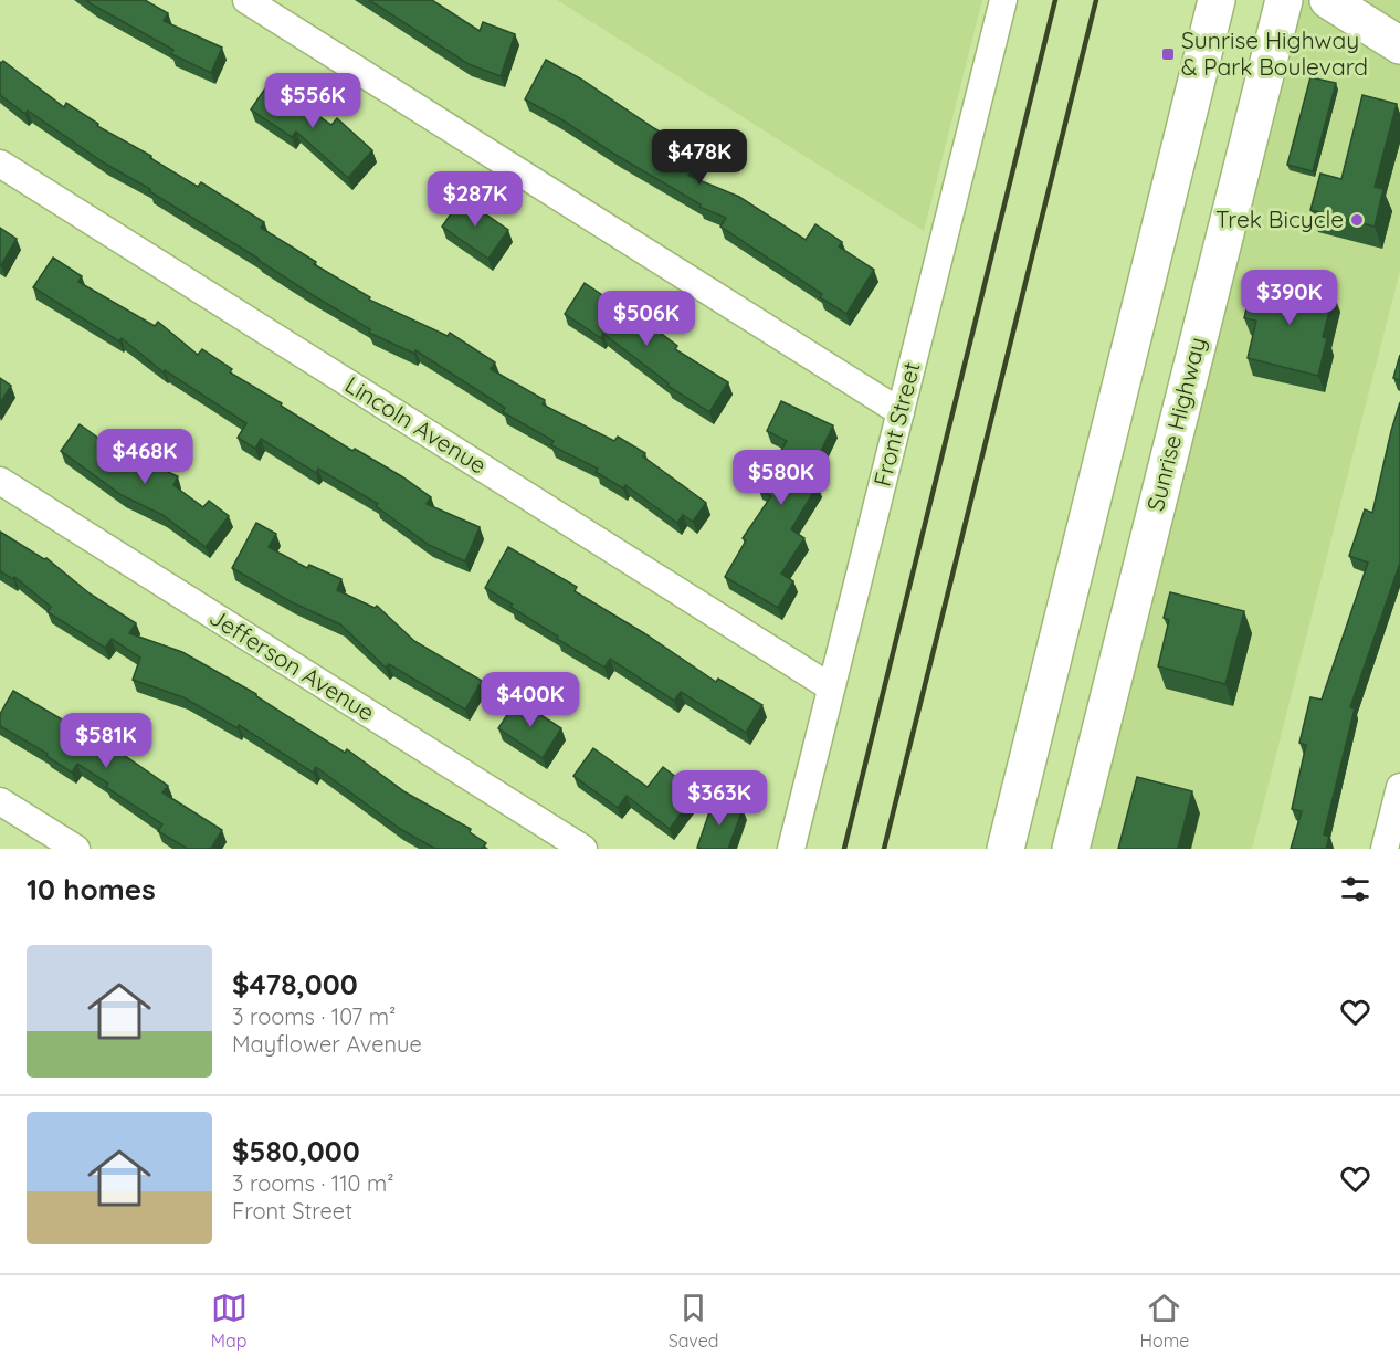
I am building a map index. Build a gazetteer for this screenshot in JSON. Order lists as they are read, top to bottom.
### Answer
{
  "streets": {
    "main road": ["Sunrise Highway"],
    "street": ["Front Street", "Lincoln Avenue", "Jefferson Avenue"]
  },
  "crossings": [
    ["Front Street", "Lincoln Avenue"]
  ],
  "places": {
    "transit": ["Sunrise Highway & Park Boulevard"],
    "other": ["Trek Bicycle"]
  },
  "page": {
    "price": [
      "$556K",
      "$478K",
      "$287K",
      "$390K",
      "$506K",
      "$468K",
      "$580K",
      "$400K",
      "$581K",
      "$363K"
    ],
    "heading": "10 homes",
    "list": [
      {
        "name": "$478,000",
        "note": "3 rooms · 107 m² · Mayflower Avenue"
      },
      {
        "name": "$580,000",
        "note": "3 rooms · 110 m² · Front Street"
      }
    ],
    "tabs": ["Map", "Saved", "Home"]
  }
}
